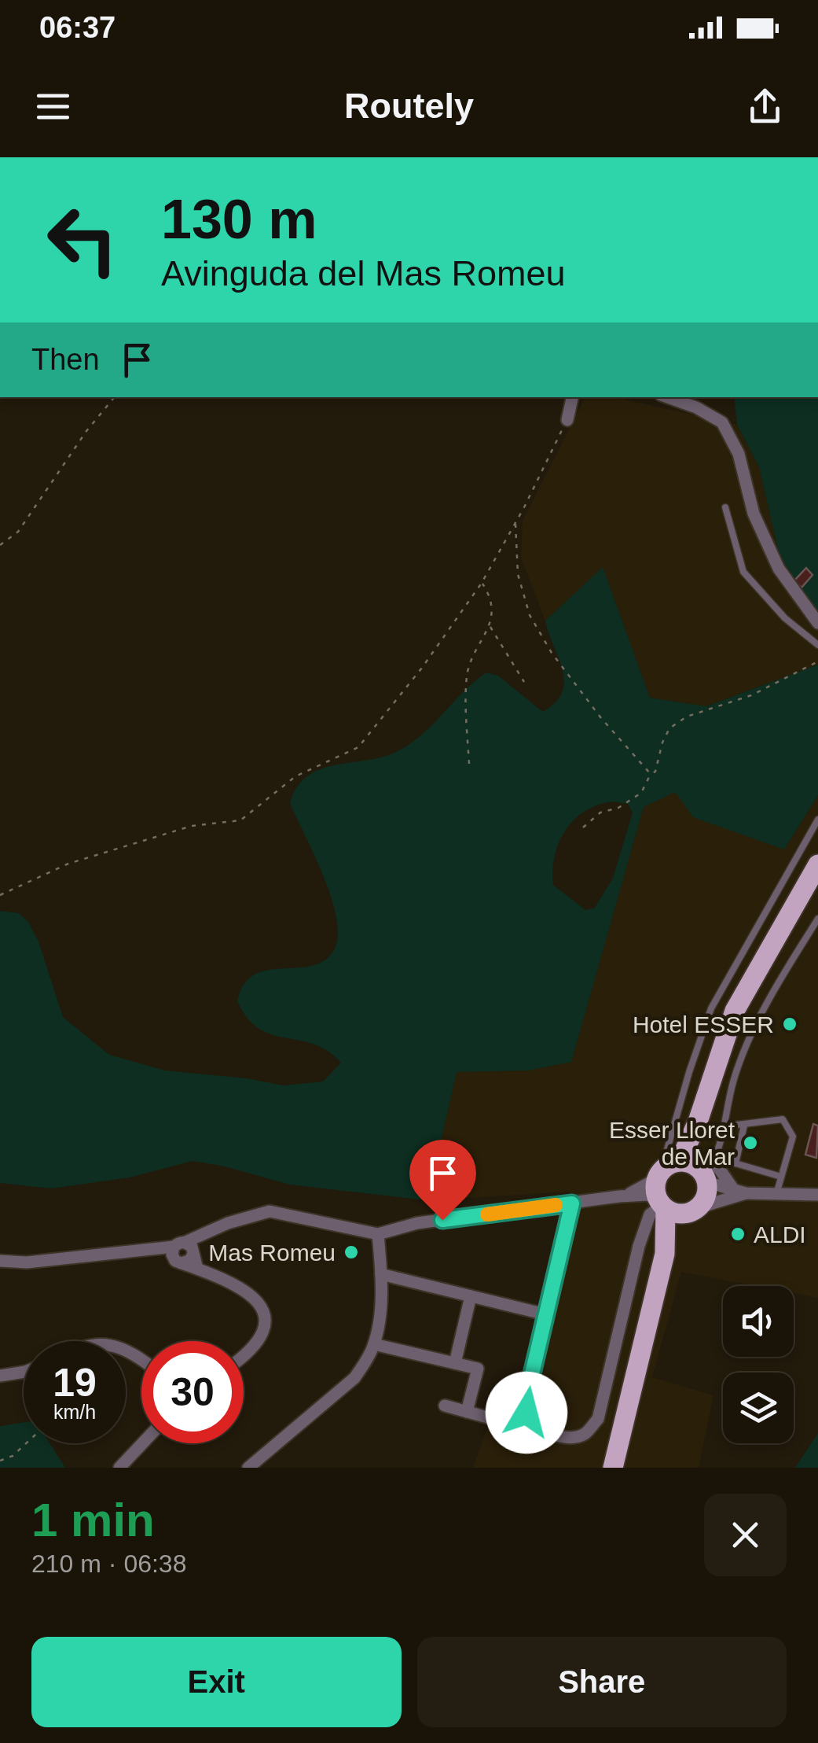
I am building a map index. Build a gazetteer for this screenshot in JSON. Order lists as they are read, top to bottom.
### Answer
{
  "places": [
    "Hotel ESSER",
    "Esser Lloret de Mar",
    "ALDI",
    "Mas Romeu"
  ],
  "page": {
    "status": "06:37",
    "header": "Routely",
    "turn": ["130 m", "Avinguda del Mas Romeu"],
    "then": "Then",
    "speed": "19 km/h",
    "limit": "30",
    "heading": ["1 min", "210 m · 06:38"],
    "buttons": ["Exit", "Share"]
  }
}
